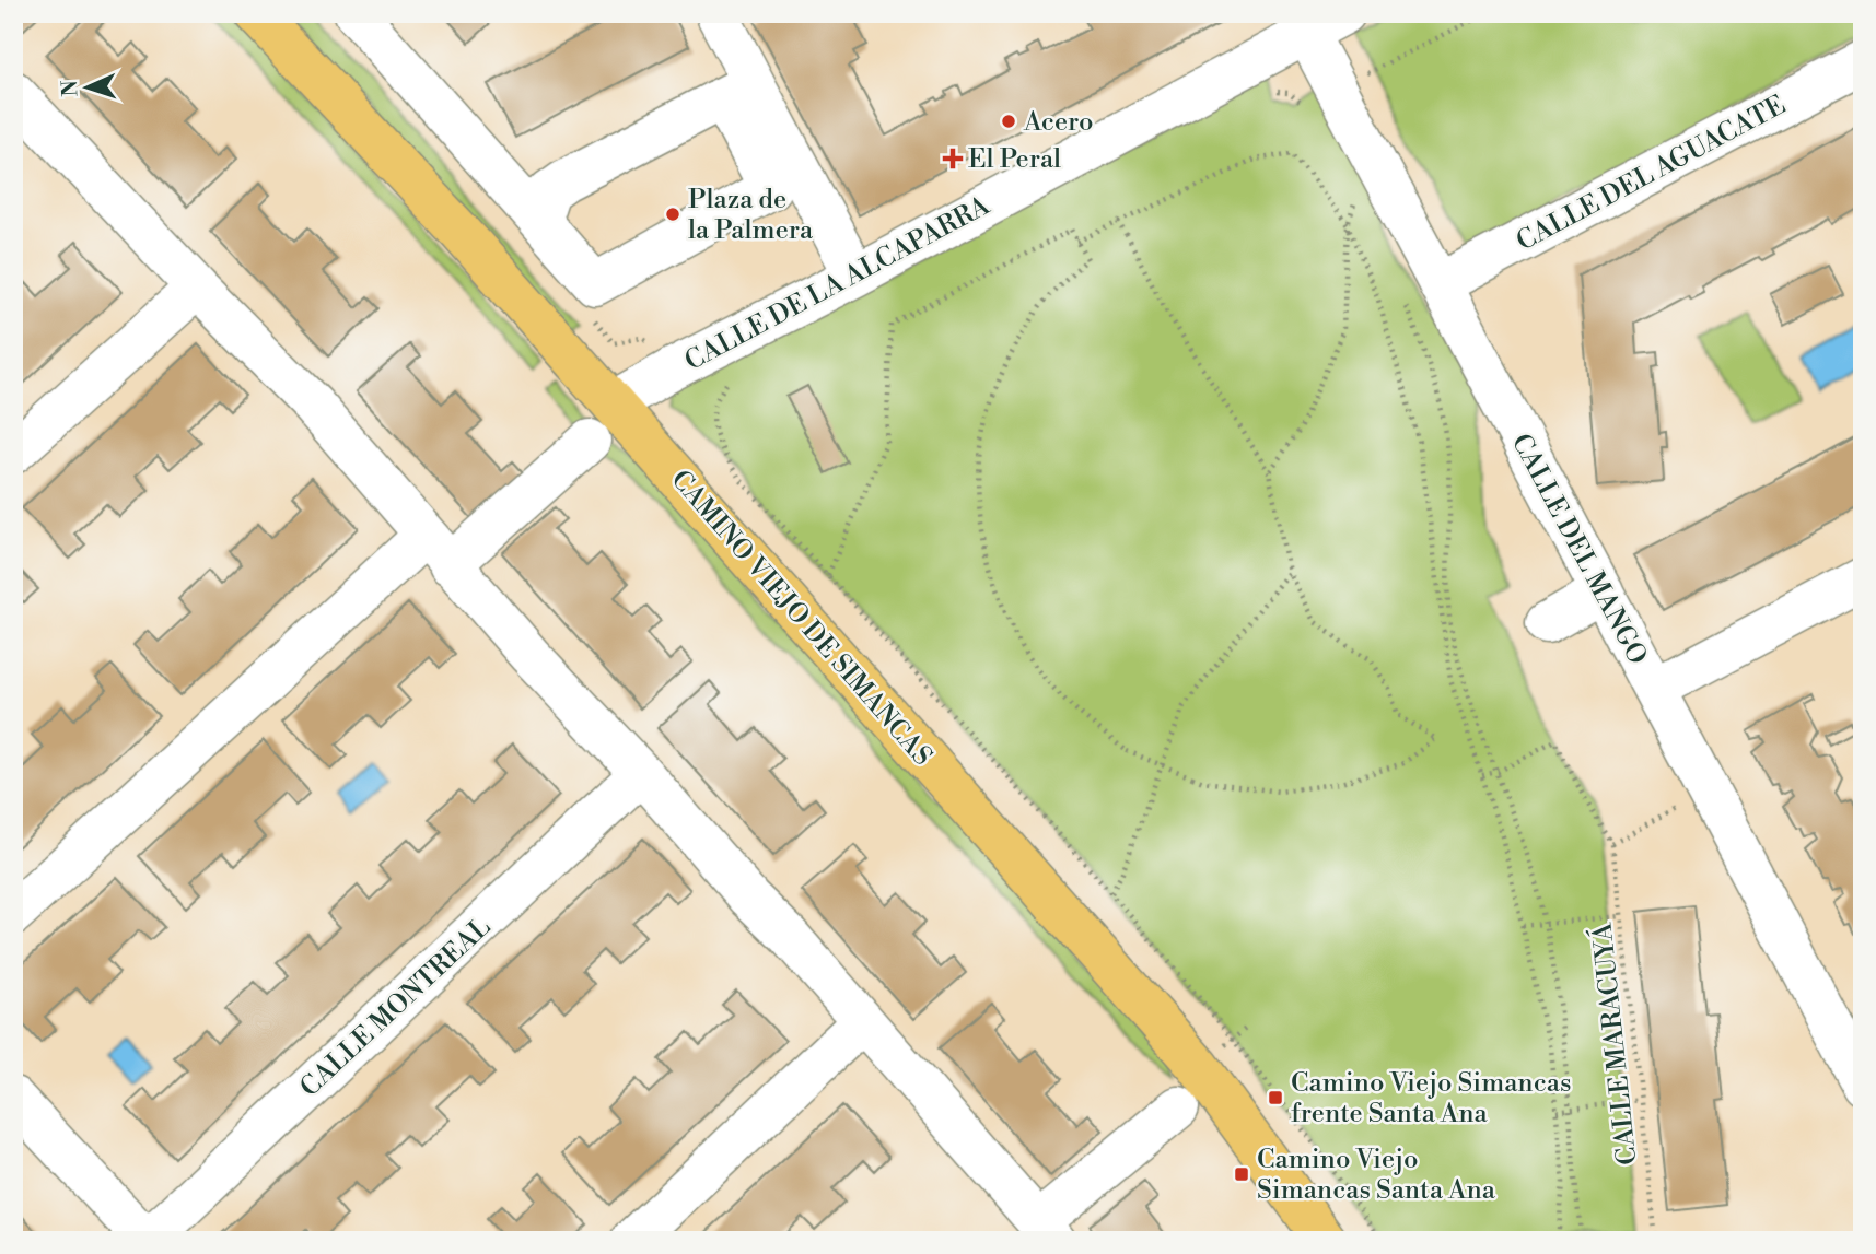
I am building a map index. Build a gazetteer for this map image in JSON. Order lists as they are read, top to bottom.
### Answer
{
  "streets": {
    "main road": ["CAMINO VIEJO DE SIMANCAS"],
    "street": [
      "CALLE DEL AGUACATE",
      "CALLE DE LA ALCAPARRA",
      "CALLE DEL MANGO",
      "CALLE MONTREAL"
    ],
    "path": ["CALLE MARACUYÁ"]
  },
  "crossings": [
    ["CALLE DEL AGUACATE", "CALLE DEL MANGO"],
    ["CALLE DE LA ALCAPARRA", "CALLE DEL MANGO"],
    ["CALLE DE LA ALCAPARRA", "CAMINO VIEJO DE SIMANCAS"]
  ],
  "places": {
    "other": ["Acero", "Plaza de la Palmera"],
    "health": ["El Peral"],
    "transit": ["Camino Viejo Simancas frente Santa Ana", "Camino Viejo Simancas Santa Ana"]
  },
  "north": "left"
}
